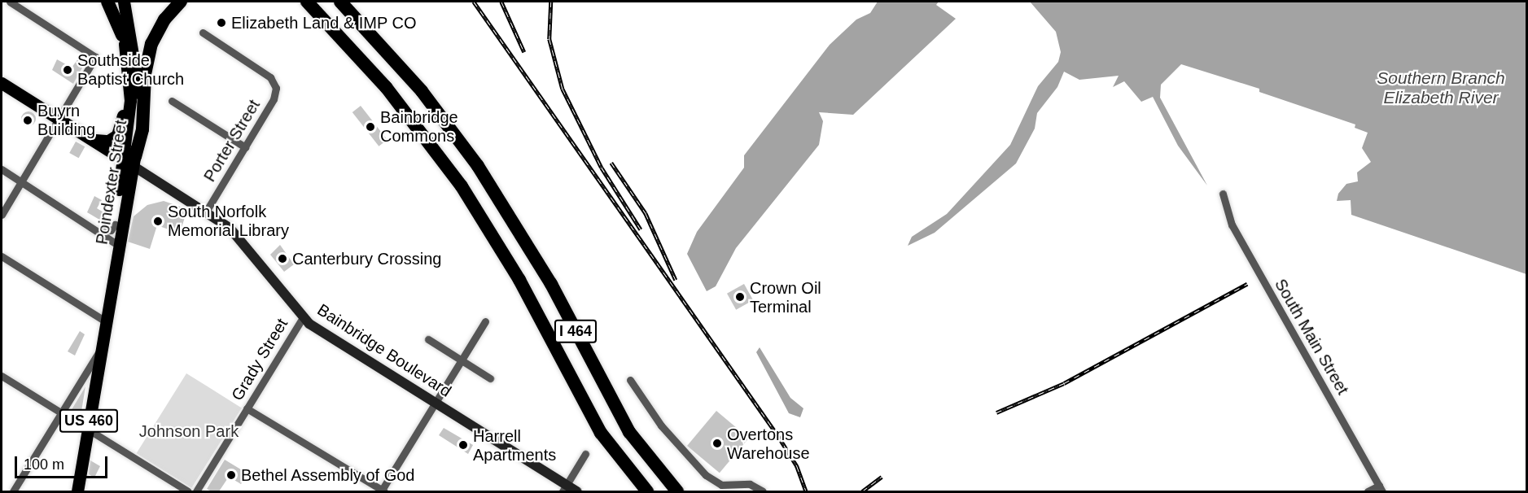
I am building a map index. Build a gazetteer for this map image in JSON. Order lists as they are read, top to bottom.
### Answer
{
  "streets": {
    "highway": ["I 464"],
    "main road": ["Poindexter Street", "Bainbridge Boulevard", "US 460"],
    "street": ["Porter Street", "South Main Street", "Grady Street"]
  },
  "crossings": [
    ["Porter Street", "Bainbridge Boulevard"],
    ["Poindexter Street", "Bainbridge Boulevard"],
    ["Bainbridge Boulevard", "Grady Street"]
  ],
  "water": ["Southern Branch Elizabeth River"],
  "parks": ["Johnson Park"],
  "places": [
    "Elizabeth Land & IMP CO",
    "Southside Baptist Church",
    "Buyrn Building",
    "Bainbridge Commons",
    "South Norfolk Memorial Library",
    "Canterbury Crossing",
    "Crown Oil Terminal",
    "Overtons Warehouse",
    "Harrell Apartments",
    "Bethel Assembly of God"
  ],
  "scale_bar": "100 m"
}
